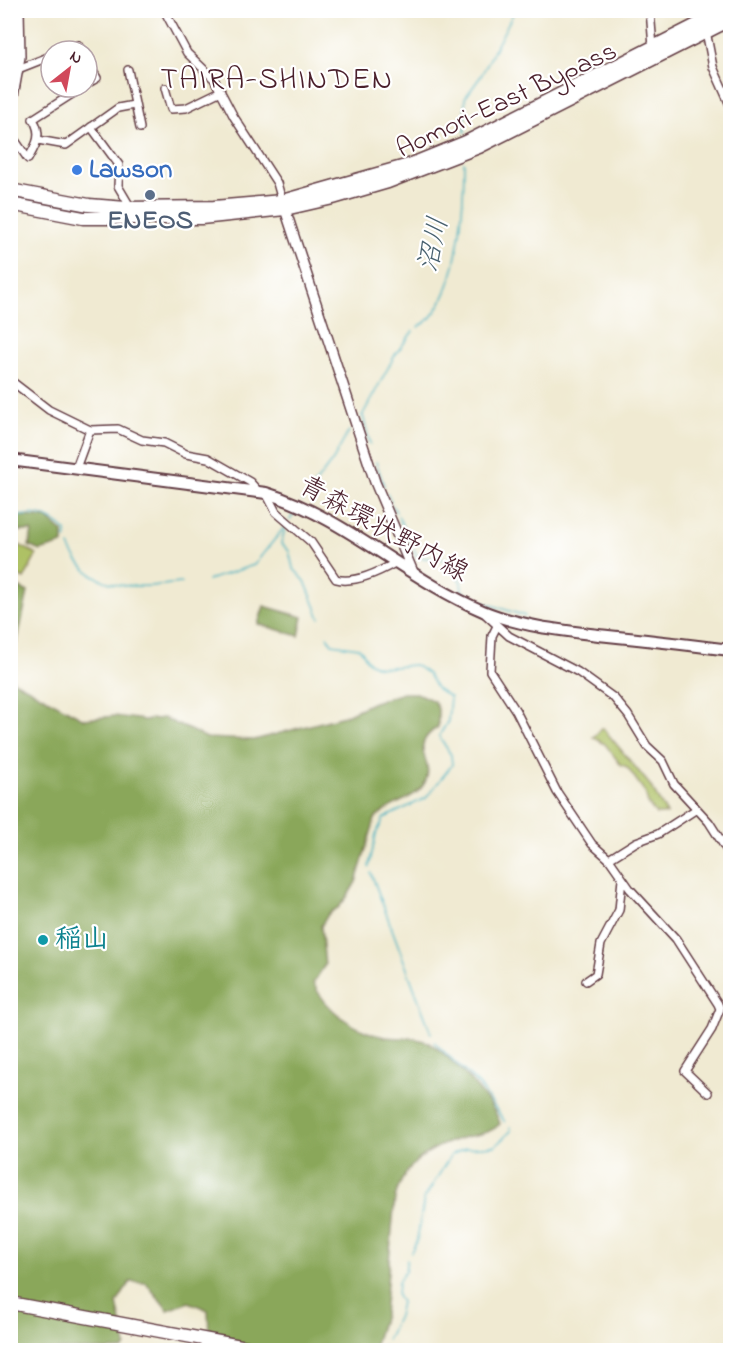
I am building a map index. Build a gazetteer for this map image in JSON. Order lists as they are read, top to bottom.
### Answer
{
  "streets": {
    "highway": ["Aomori-East Bypass"],
    "main road": ["青森環状野内線"]
  },
  "districts": ["TAIRA-SHINDEN"],
  "water": ["沼川"],
  "places": ["Lawson", "ENEOS", "稲山"],
  "north": "top right"
}
